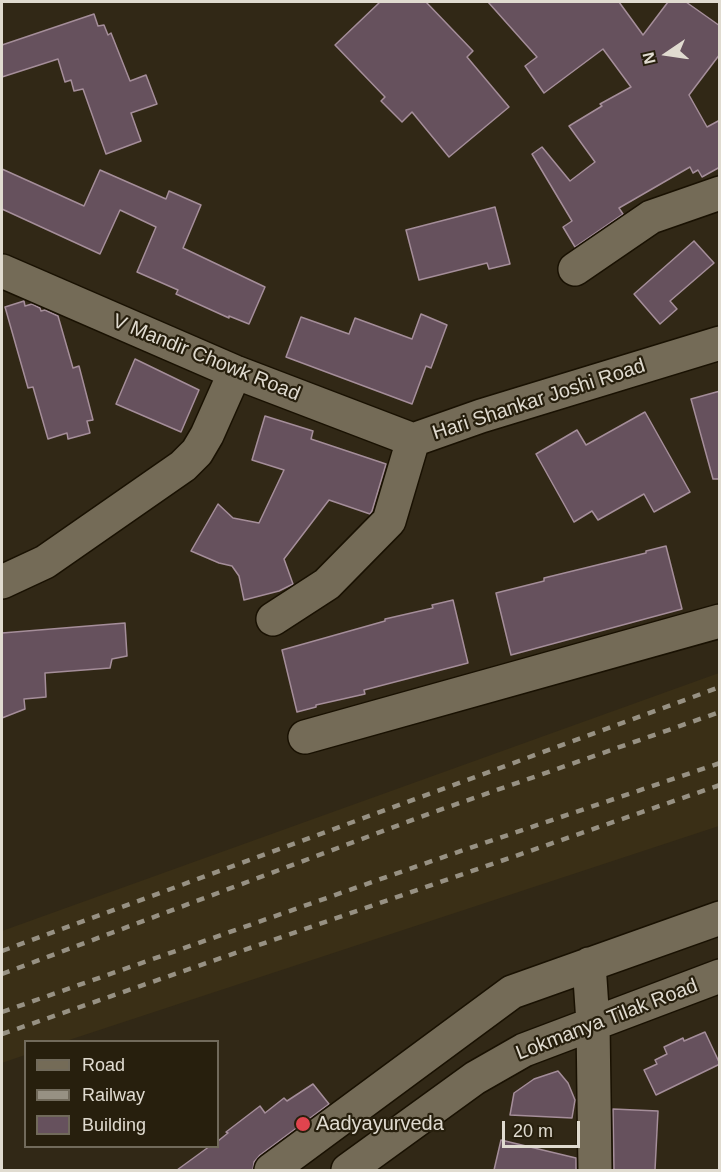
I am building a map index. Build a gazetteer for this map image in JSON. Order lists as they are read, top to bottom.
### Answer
{
  "streets": {
    "street": ["V Mandir Chowk Road", "Hari Shankar Joshi Road", "Lokmanya Tilak Road"]
  },
  "crossings": [
    ["V Mandir Chowk Road", "Hari Shankar Joshi Road"]
  ],
  "places": ["Aadyayurveda"],
  "legend": ["Road", "Railway", "Building"],
  "scale_bar": "20 m",
  "north": "left"
}
